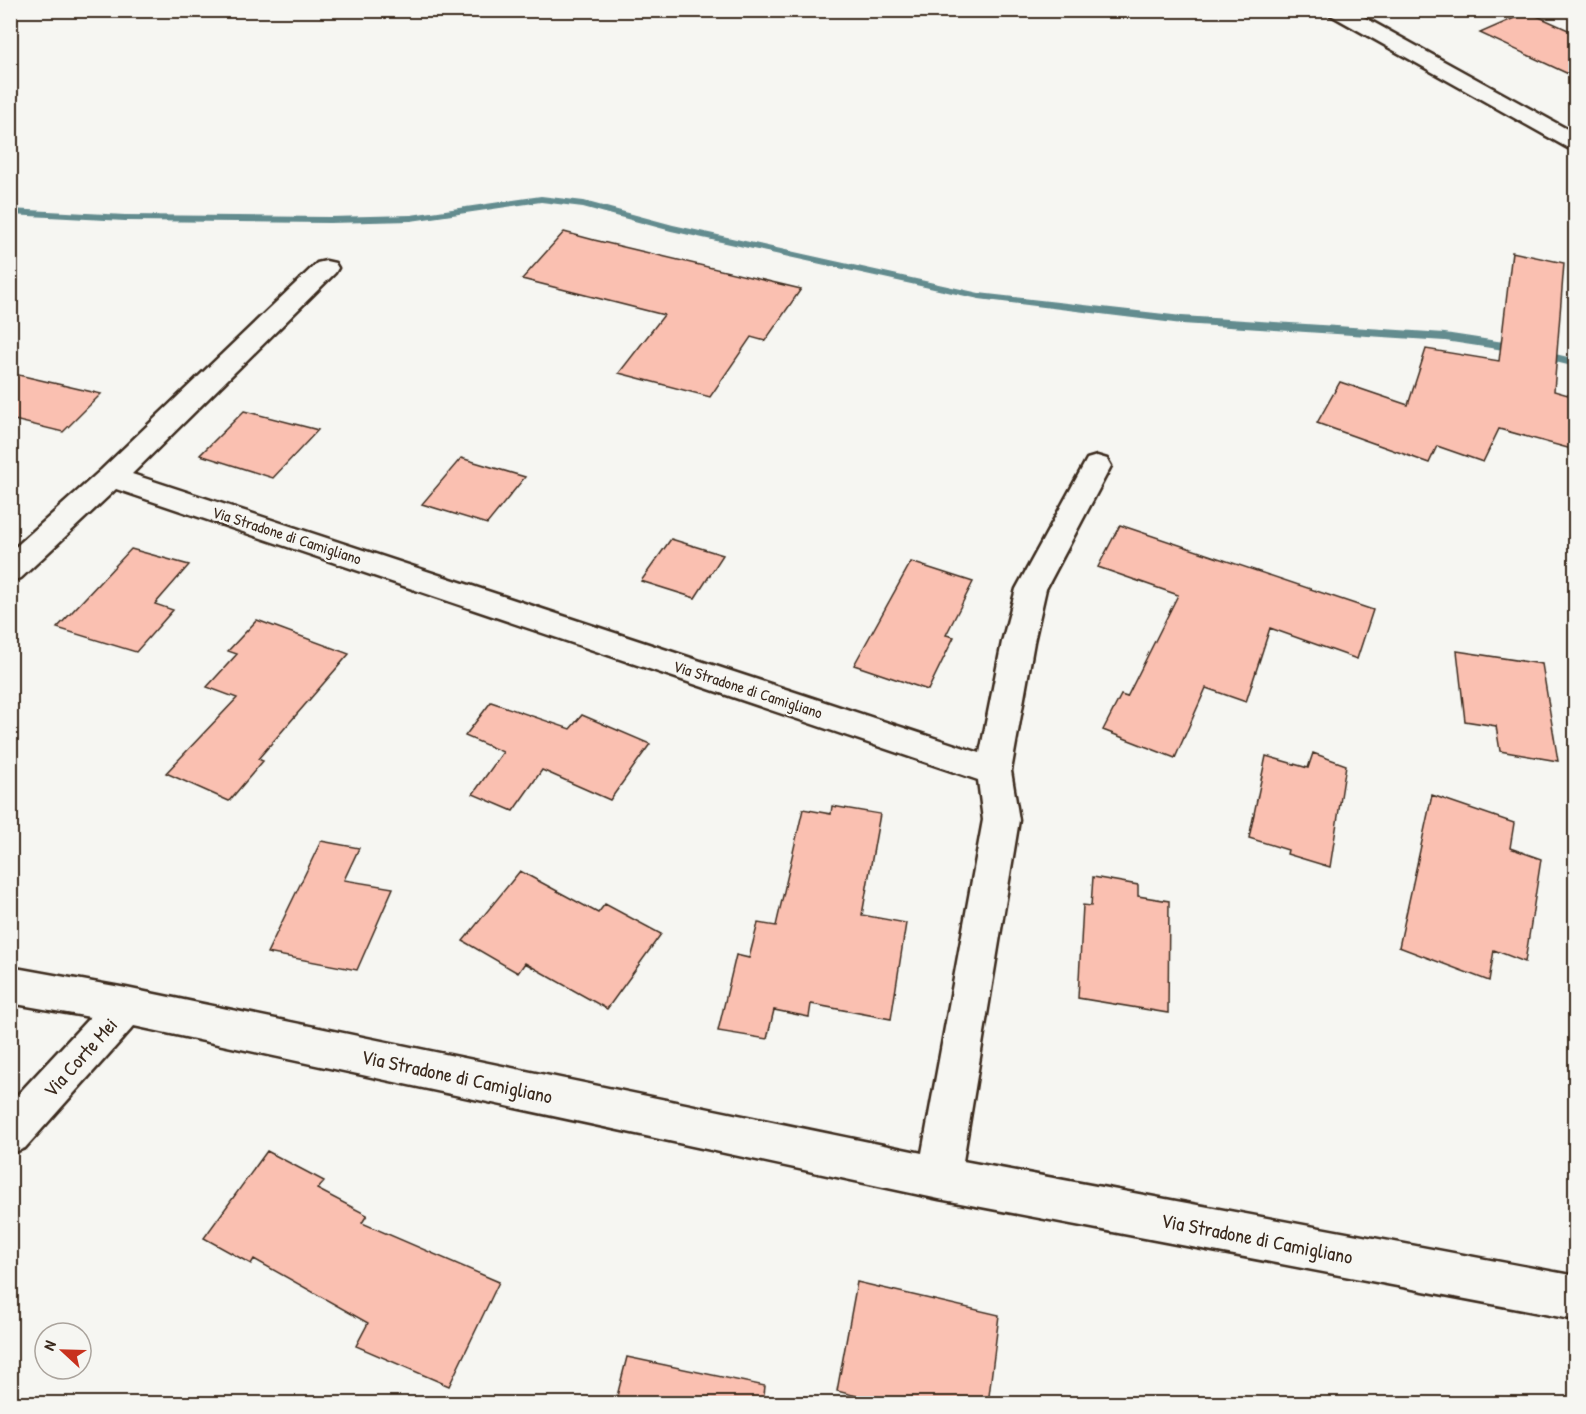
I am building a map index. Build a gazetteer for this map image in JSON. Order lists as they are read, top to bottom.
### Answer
{
  "streets": {
    "street": ["Via Stradone di Camigliano", "Via Corte Mei"]
  },
  "crossings": [
    ["Via Stradone di Camigliano", "Via Corte Mei"]
  ],
  "north": "left"
}
